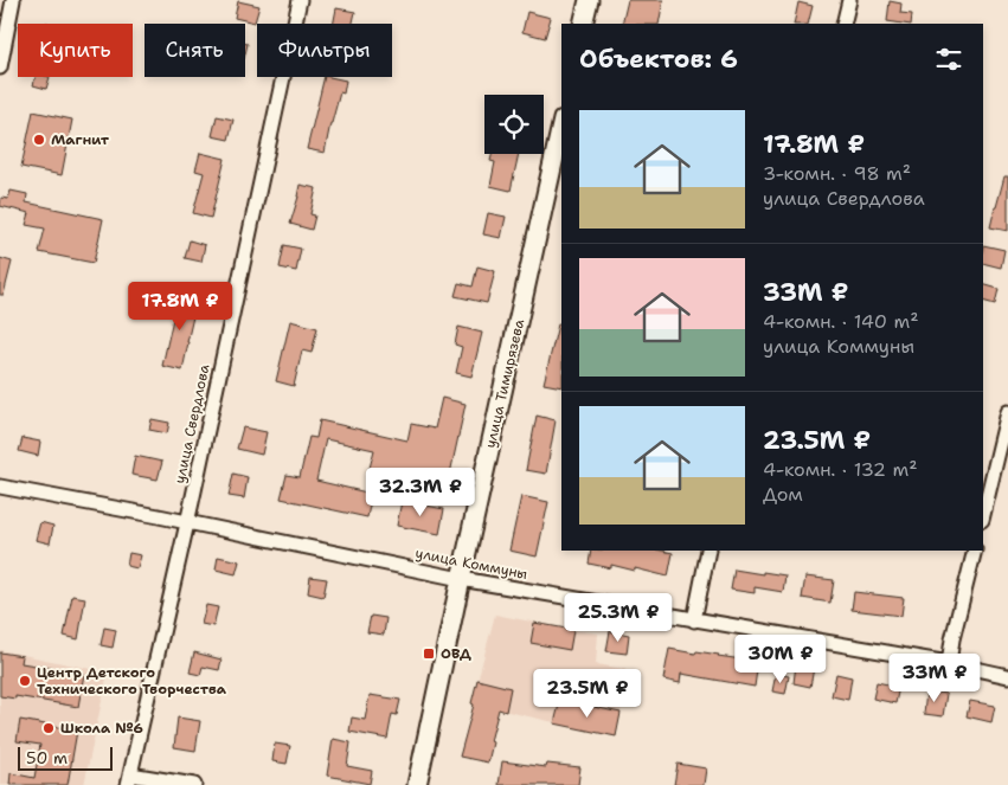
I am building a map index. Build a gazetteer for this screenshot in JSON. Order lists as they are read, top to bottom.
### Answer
{
  "streets": {
    "main road": ["улица Тимирязева"],
    "street": ["улица Свердлова", "улица Коммуны"]
  },
  "crossings": [
    ["улица Тимирязева", "улица Коммуны"],
    ["улица Свердлова", "улица Коммуны"]
  ],
  "places": {
    "other": ["Магнит", "Центр Детского Технического Творчества", "Школа №6"],
    "transit": ["ОВД"]
  },
  "scale_bar": "50 m",
  "page": {
    "chip": ["Купить", "Снять", "Фильтры"],
    "heading": "Объектов: 6",
    "list": [
      {
        "name": "17.8M ₽",
        "note": "3-комн. · 98 m² · улица Свердлова"
      },
      {
        "name": "33M ₽",
        "note": "4-комн. · 140 m² · улица Коммуны"
      },
      {
        "name": "23.5M ₽",
        "note": "4-комн. · 132 m² · Дом"
      }
    ],
    "price": [
      "17.8M ₽",
      "32.3M ₽",
      "25.3M ₽",
      "30M ₽",
      "33M ₽",
      "23.5M ₽"
    ],
    "scale": "50 m"
  }
}
